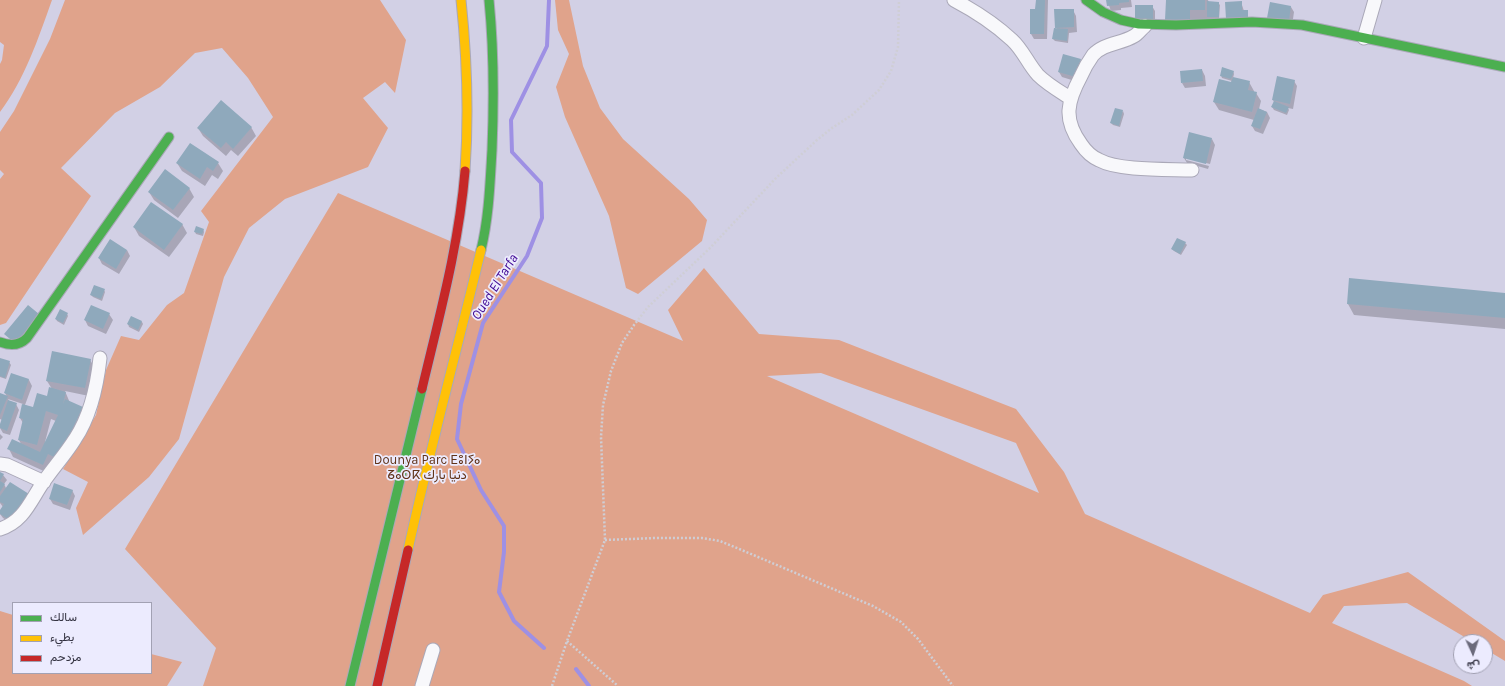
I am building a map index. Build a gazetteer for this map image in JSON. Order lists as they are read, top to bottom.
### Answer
{
  "water": ["Oued El Tarfa"],
  "parks": ["Dounya Parc ⴹⵓⵏⵢⴰ ⵒⴰⵔⴽ دنيا بارك"],
  "legend": ["سالك", "بطيء", "مزدحم"],
  "north": "bottom"
}
